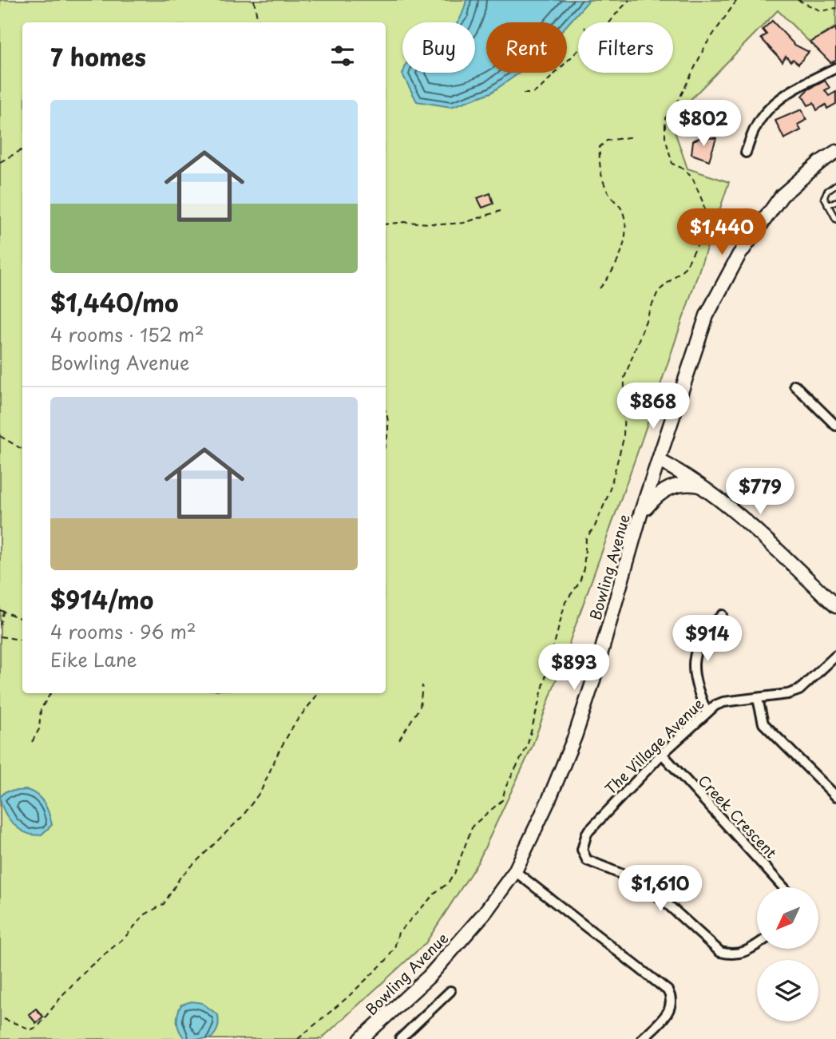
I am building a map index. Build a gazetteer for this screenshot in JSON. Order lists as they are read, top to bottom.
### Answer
{
  "streets": {
    "main road": ["Bowling Avenue"],
    "street": ["The Village Avenue", "Creek Crescent"]
  },
  "crossings": [
    ["The Village Avenue", "Creek Crescent"]
  ],
  "north": "bottom left",
  "page": {
    "chip": ["Buy", "Rent", "Filters"],
    "heading": "7 homes",
    "list": [
      {
        "name": "$1,440/mo",
        "note": "4 rooms · 152 m² · Bowling Avenue"
      },
      {
        "name": "$914/mo",
        "note": "4 rooms · 96 m² · Eike Lane"
      }
    ],
    "price": [
      "$802",
      "$1,440",
      "$868",
      "$779",
      "$914",
      "$893",
      "$1,610"
    ]
  }
}
